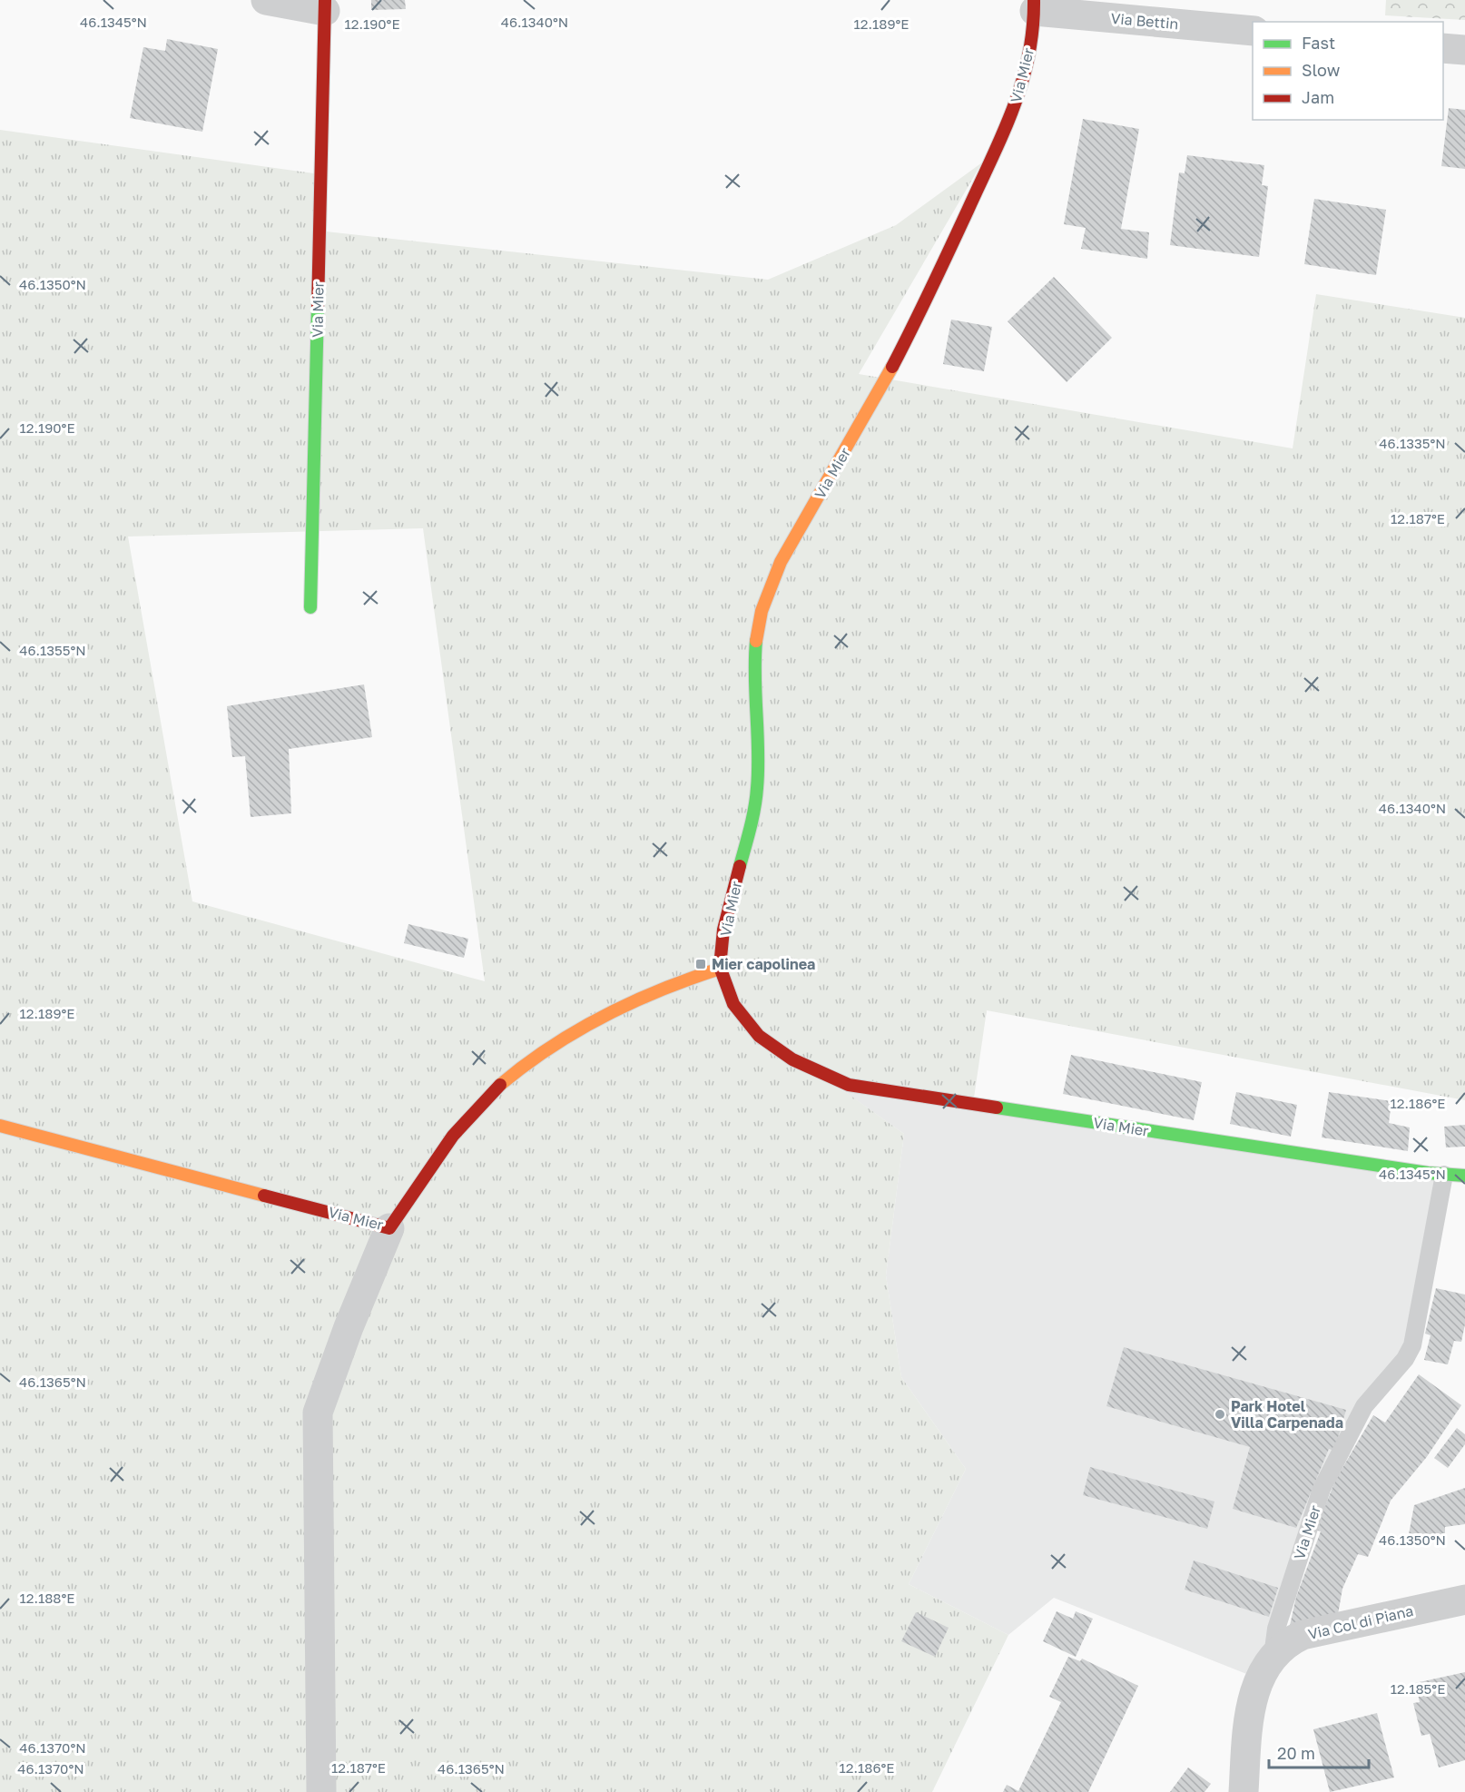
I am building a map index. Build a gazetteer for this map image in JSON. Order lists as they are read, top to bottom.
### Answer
{
  "streets": {
    "street": ["Via Bettin", "Via Mier", "Via Col di Piana"]
  },
  "crossings": [
    ["Via Bettin", "Via Mier"],
    ["Via Mier", "Via Col di Piana"]
  ],
  "places": {
    "transit": ["Mier capolinea"],
    "other": ["Park Hotel Villa Carpenada"]
  },
  "legend": ["Fast", "Slow", "Jam"],
  "scale_bar": "20 m",
  "coordinates": [
    "46.1345°N",
    "46.1340°N",
    "12.190°E",
    "12.189°E",
    "46.1350°N",
    "46.1335°N",
    "12.187°E",
    "46.1355°N",
    "12.186°E",
    "46.1365°N",
    "12.188°E",
    "12.185°E",
    "46.1370°N"
  ]
}
